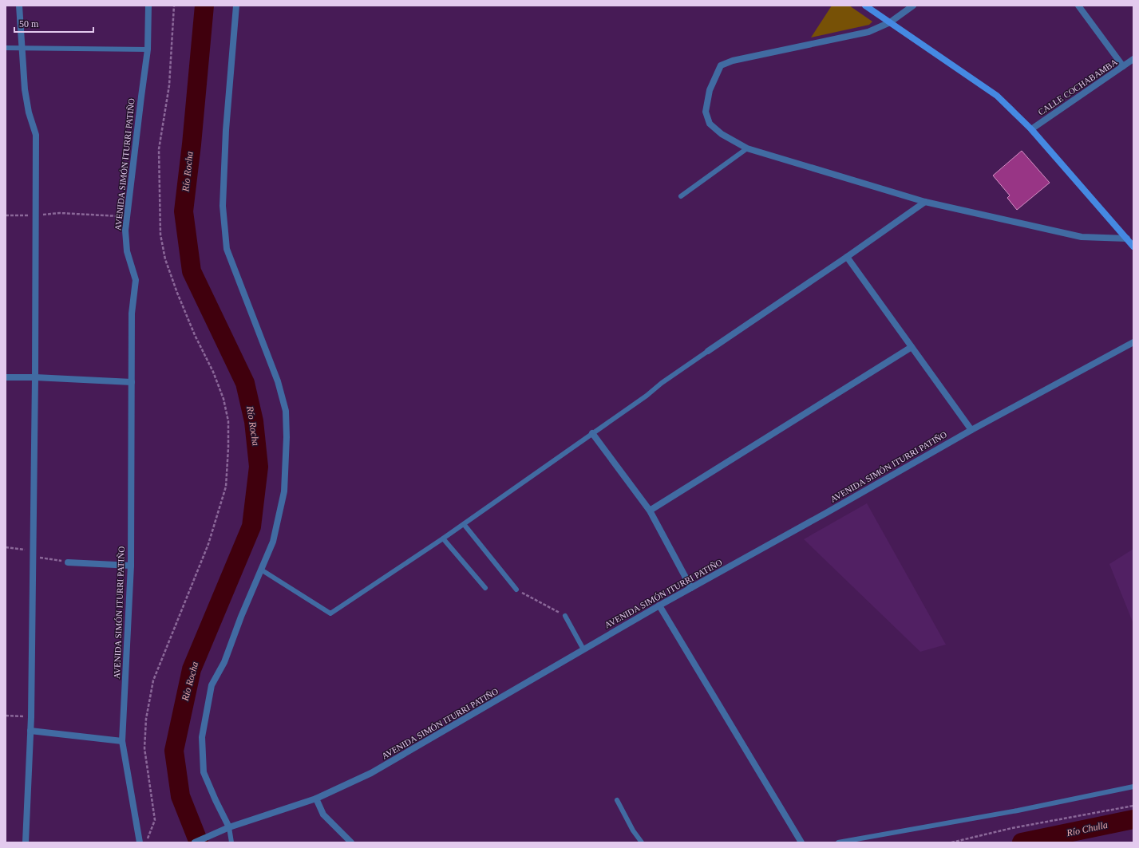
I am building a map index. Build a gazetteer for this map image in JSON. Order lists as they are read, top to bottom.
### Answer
{
  "streets": {
    "street": ["CALLE COCHABAMBA", "AVENIDA SIMÓN ITURRI PATIÑO"]
  },
  "water": ["Río Rocha", "Río Chulla"],
  "scale_bar": "50 m"
}
